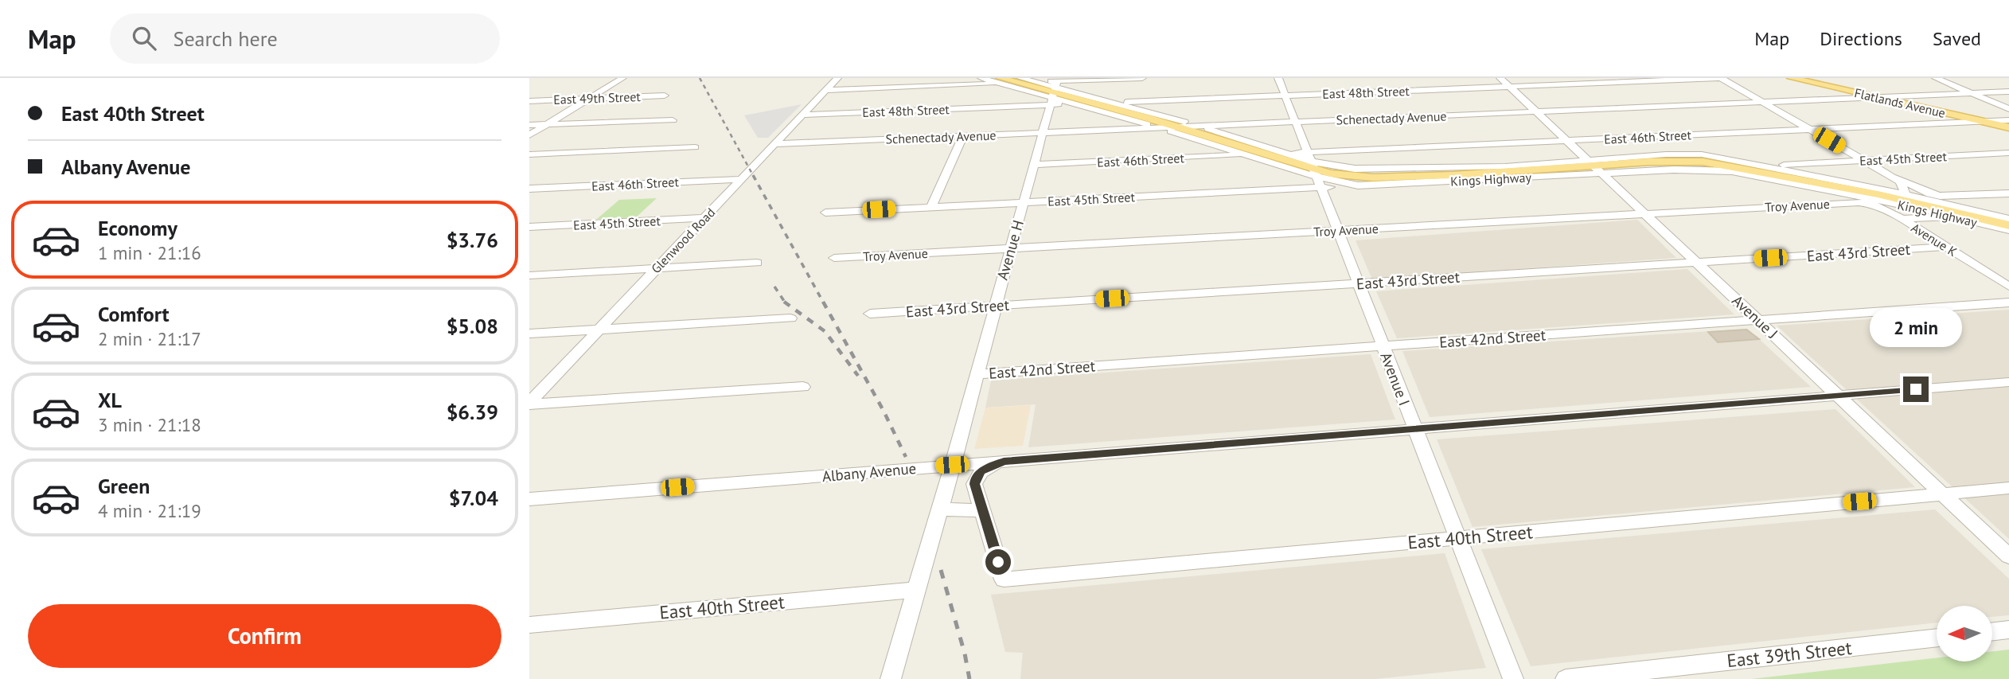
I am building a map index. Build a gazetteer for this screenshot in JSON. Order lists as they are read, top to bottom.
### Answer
{
  "streets": {
    "main road": ["Flatlands Avenue", "Kings Highway"],
    "street": [
      "East 48th Street",
      "East 49th Street",
      "Schenectady Avenue",
      "East 46th Street",
      "East 45th Street",
      "Troy Avenue",
      "Avenue K",
      "Glenwood Road",
      "Avenue H",
      "East 43rd Street",
      "Avenue J",
      "East 42nd Street",
      "Avenue I",
      "Albany Avenue",
      "East 40th Street",
      "East 39th Street"
    ]
  },
  "crossings": [
    ["East 48th Street", "Kings Highway"],
    ["East 48th Street", "Avenue K"],
    ["East 48th Street", "Glenwood Road"],
    ["East 48th Street", "Avenue H"],
    ["East 48th Street", "Avenue J"],
    ["East 48th Street", "Avenue I"],
    ["Flatlands Avenue", "Schenectady Avenue"],
    ["Flatlands Avenue", "East 46th Street"],
    ["Schenectady Avenue", "Kings Highway"],
    ["Schenectady Avenue", "Avenue K"],
    ["Schenectady Avenue", "Glenwood Road"],
    ["Schenectady Avenue", "Avenue H"],
    ["Schenectady Avenue", "Avenue J"],
    ["Schenectady Avenue", "Avenue I"],
    ["East 46th Street", "East 45th Street"],
    ["East 46th Street", "Kings Highway"],
    ["East 46th Street", "Avenue K"],
    ["East 46th Street", "Glenwood Road"],
    ["East 46th Street", "Avenue H"],
    ["East 46th Street", "Avenue J"],
    ["East 46th Street", "Avenue I"],
    ["East 45th Street", "Kings Highway"],
    ["East 45th Street", "Avenue K"],
    ["East 45th Street", "Glenwood Road"],
    ["East 45th Street", "Avenue H"],
    ["East 45th Street", "Avenue I"],
    ["Kings Highway", "Troy Avenue"],
    ["Kings Highway", "Avenue K"],
    ["Kings Highway", "Avenue H"],
    ["Kings Highway", "Avenue J"],
    ["Kings Highway", "Avenue I"],
    ["Troy Avenue", "Avenue H"],
    ["Troy Avenue", "Avenue J"],
    ["Troy Avenue", "Avenue I"],
    ["Avenue K", "East 43rd Street"],
    ["Avenue H", "East 43rd Street"],
    ["Avenue H", "East 42nd Street"],
    ["Avenue H", "Albany Avenue"],
    ["Avenue H", "East 40th Street"],
    ["East 43rd Street", "Avenue J"],
    ["East 43rd Street", "Avenue I"],
    ["Avenue J", "East 42nd Street"],
    ["Avenue J", "Albany Avenue"],
    ["Avenue J", "East 40th Street"],
    ["East 42nd Street", "Avenue I"],
    ["Avenue I", "Albany Avenue"],
    ["Avenue I", "East 40th Street"],
    ["Albany Avenue", "East 40th Street"]
  ],
  "north": "left",
  "page": {
    "header": "Map",
    "search": "Search here",
    "nav": ["Map", "Directions", "Saved"],
    "banner": ["East 40th Street", "Albany Avenue"],
    "list": [
      {
        "name": "Economy",
        "note": "1 min · 21:16",
        "value": "$3.76"
      },
      {
        "name": "Comfort",
        "note": "2 min · 21:17",
        "value": "$5.08"
      },
      {
        "name": "XL",
        "note": "3 min · 21:18",
        "value": "$6.39"
      },
      {
        "name": "Green",
        "note": "4 min · 21:19",
        "value": "$7.04"
      }
    ],
    "bubble": "2 min",
    "buttons": "Confirm"
  }
}
